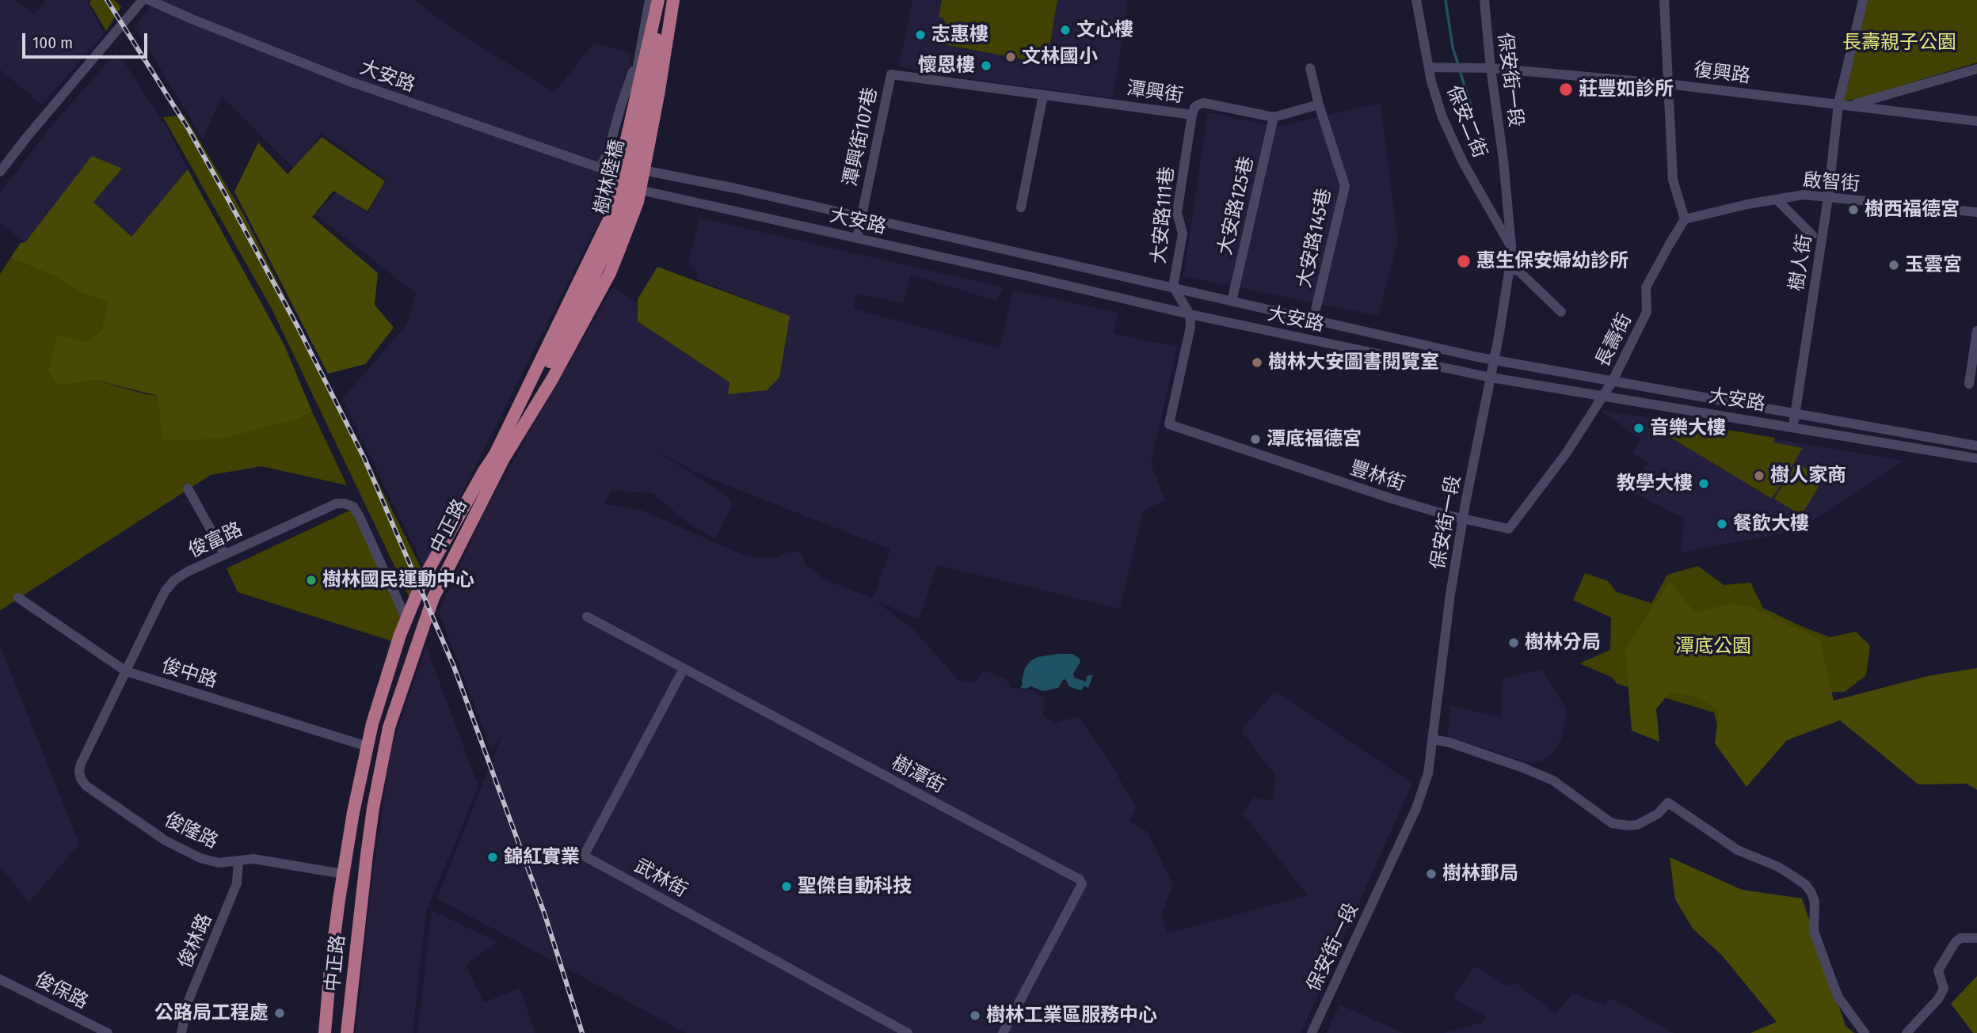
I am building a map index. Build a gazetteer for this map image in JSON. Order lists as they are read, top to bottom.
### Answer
{
  "streets": {
    "main road": ["樹林陸橋", "中正路"],
    "street": [
      "復興路",
      "大安路",
      "保安街一段",
      "潭興街",
      "保安二街",
      "潭興街107巷",
      "啟智街",
      "大安路125巷",
      "大安路111巷",
      "大安路145巷",
      "樹人街",
      "長壽街",
      "豐林街",
      "俊富路",
      "俊中路",
      "樹潭街",
      "俊隆路",
      "武林街",
      "俊林路",
      "俊保路"
    ]
  },
  "crossings": [
    ["復興路", "保安街一段"],
    ["復興路", "保安二街"],
    ["復興路", "樹人街"],
    ["大安路", "保安街一段"],
    ["大安路", "潭興街107巷"],
    ["大安路", "大安路125巷"],
    ["大安路", "大安路111巷"],
    ["大安路", "大安路145巷"],
    ["大安路", "樹人街"],
    ["大安路", "長壽街"],
    ["大安路", "豐林街"],
    ["大安路", "中正路"],
    ["保安街一段", "保安二街"],
    ["保安街一段", "長壽街"],
    ["保安街一段", "豐林街"],
    ["潭興街", "潭興街107巷"],
    ["潭興街", "大安路125巷"],
    ["潭興街", "大安路111巷"],
    ["潭興街", "大安路145巷"],
    ["樹林陸橋", "中正路"],
    ["啟智街", "樹人街"],
    ["啟智街", "長壽街"],
    ["長壽街", "豐林街"],
    ["中正路", "俊富路"],
    ["中正路", "俊中路"],
    ["中正路", "俊隆路"],
    ["俊富路", "俊中路"],
    ["俊富路", "俊隆路"],
    ["樹潭街", "武林街"],
    ["俊隆路", "俊林路"]
  ],
  "parks": ["長壽親子公園", "潭底公園"],
  "places": [
    "文心樓",
    "志惠樓",
    "文林國小",
    "懷恩樓",
    "莊豐如診所",
    "樹西福德宮",
    "惠生保安婦幼診所",
    "玉雲宮",
    "樹林大安圖書閱覽室",
    "音樂大樓",
    "潭底福德宮",
    "樹人家商",
    "教學大樓",
    "餐飲大樓",
    "樹林國民運動中心",
    "樹林分局",
    "錦紅實業",
    "樹林郵局",
    "聖傑自動科技",
    "公路局工程處",
    "樹林工業區服務中心"
  ],
  "scale_bar": "100 m"
}
